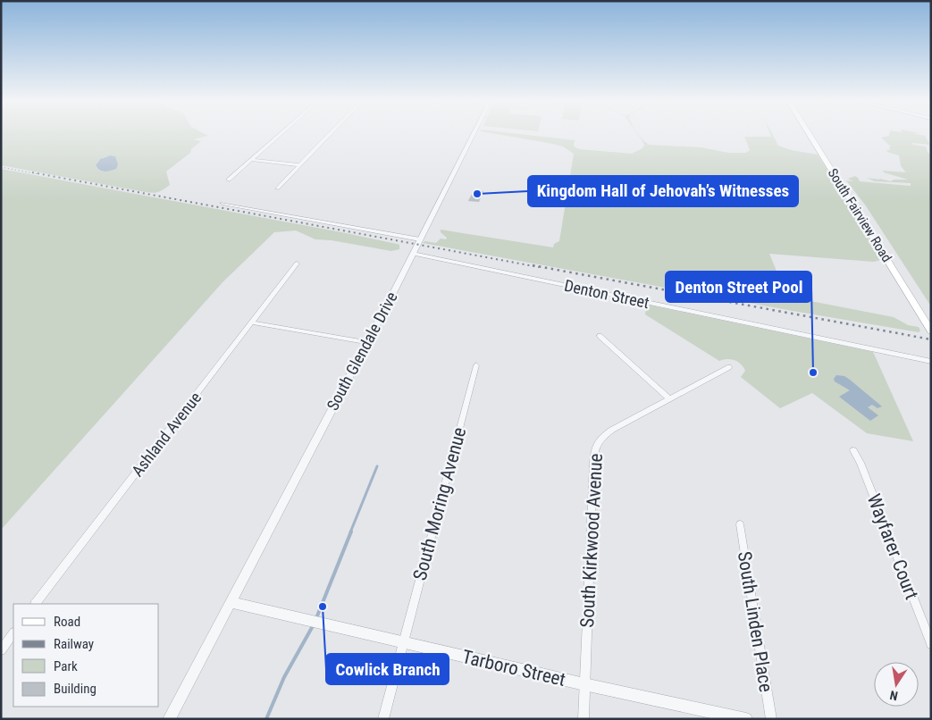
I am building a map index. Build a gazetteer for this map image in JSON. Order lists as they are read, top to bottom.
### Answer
{
  "streets": {
    "main road": ["South Fairview Road"],
    "street": [
      "Denton Street",
      "South Glendale Drive",
      "Ashland Avenue",
      "South Moring Avenue",
      "South Kirkwood Avenue",
      "Wayfarer Court",
      "South Linden Place",
      "Tarboro Street"
    ]
  },
  "crossings": [
    ["Denton Street", "South Glendale Drive"],
    ["South Glendale Drive", "Tarboro Street"],
    ["South Moring Avenue", "Tarboro Street"],
    ["South Kirkwood Avenue", "Tarboro Street"]
  ],
  "places": ["Kingdom Hall of Jehovah’s Witnesses", "Denton Street Pool", "Cowlick Branch"],
  "legend": [
    "Road",
    "Railway",
    "Park",
    "Building"
  ],
  "north": "bottom"
}
